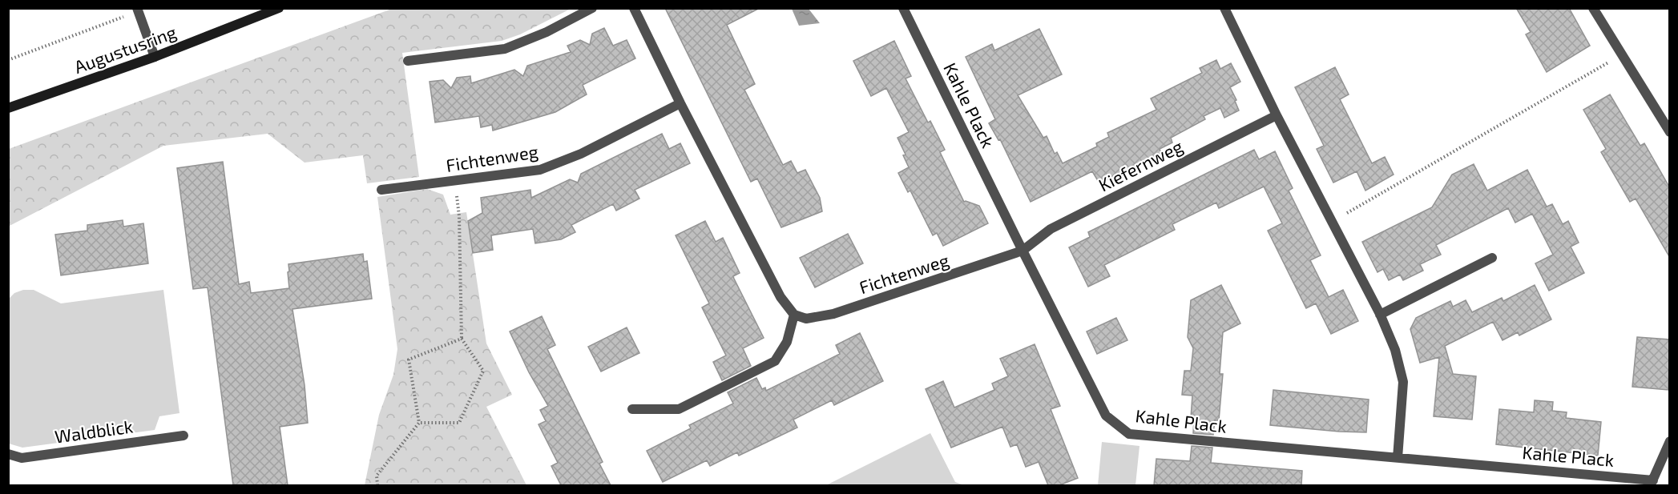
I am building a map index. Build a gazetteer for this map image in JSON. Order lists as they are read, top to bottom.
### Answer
{
  "streets": {
    "main road": ["Augustusring"],
    "street": [
      "Kahle Plack",
      "Fichtenweg",
      "Kiefernweg",
      "Waldblick"
    ]
  },
  "crossings": [
    ["Kahle Plack", "Fichtenweg"],
    ["Kahle Plack", "Kiefernweg"],
    ["Fichtenweg", "Kiefernweg"]
  ]
}
